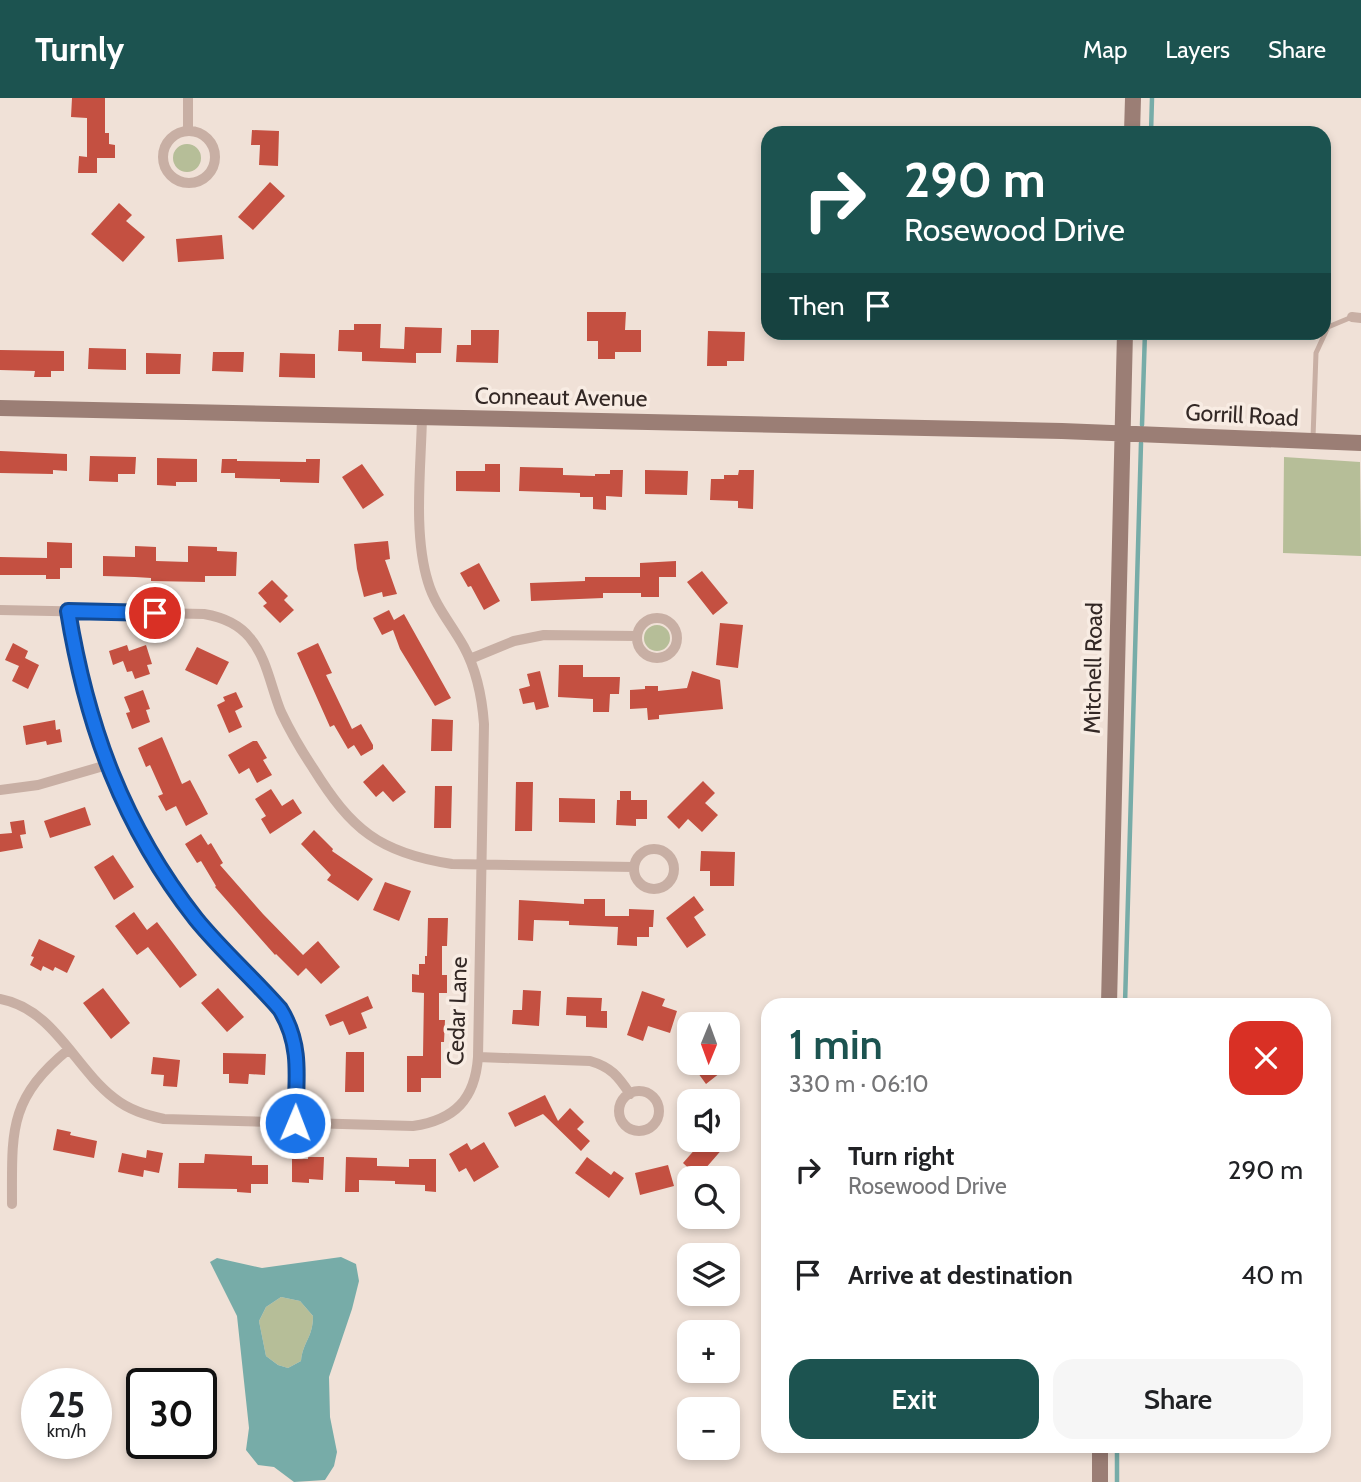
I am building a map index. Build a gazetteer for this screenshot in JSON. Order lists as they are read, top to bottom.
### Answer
{
  "streets": {
    "street": [
      "Conneaut Avenue",
      "Gorrill Road",
      "Mitchell Road",
      "Cedar Lane"
    ]
  },
  "crossings": [
    ["Conneaut Avenue", "Gorrill Road"],
    ["Conneaut Avenue", "Mitchell Road"],
    ["Conneaut Avenue", "Cedar Lane"],
    ["Gorrill Road", "Mitchell Road"]
  ],
  "north": "bottom",
  "page": {
    "header": "Turnly",
    "nav": ["Map", "Layers", "Share"],
    "turn": ["290 m", "Rosewood Drive"],
    "then": "Then",
    "heading": ["1 min", "330 m · 06:10"],
    "map_buttons": ["+", "−"],
    "list": [
      {
        "name": "Turn right",
        "note": "Rosewood Drive",
        "value": "290 m"
      },
      {
        "name": "Arrive at destination",
        "value": "40 m"
      }
    ],
    "buttons": ["Exit", "Share"],
    "speed": "25 km/h",
    "limit": "30"
  }
}
